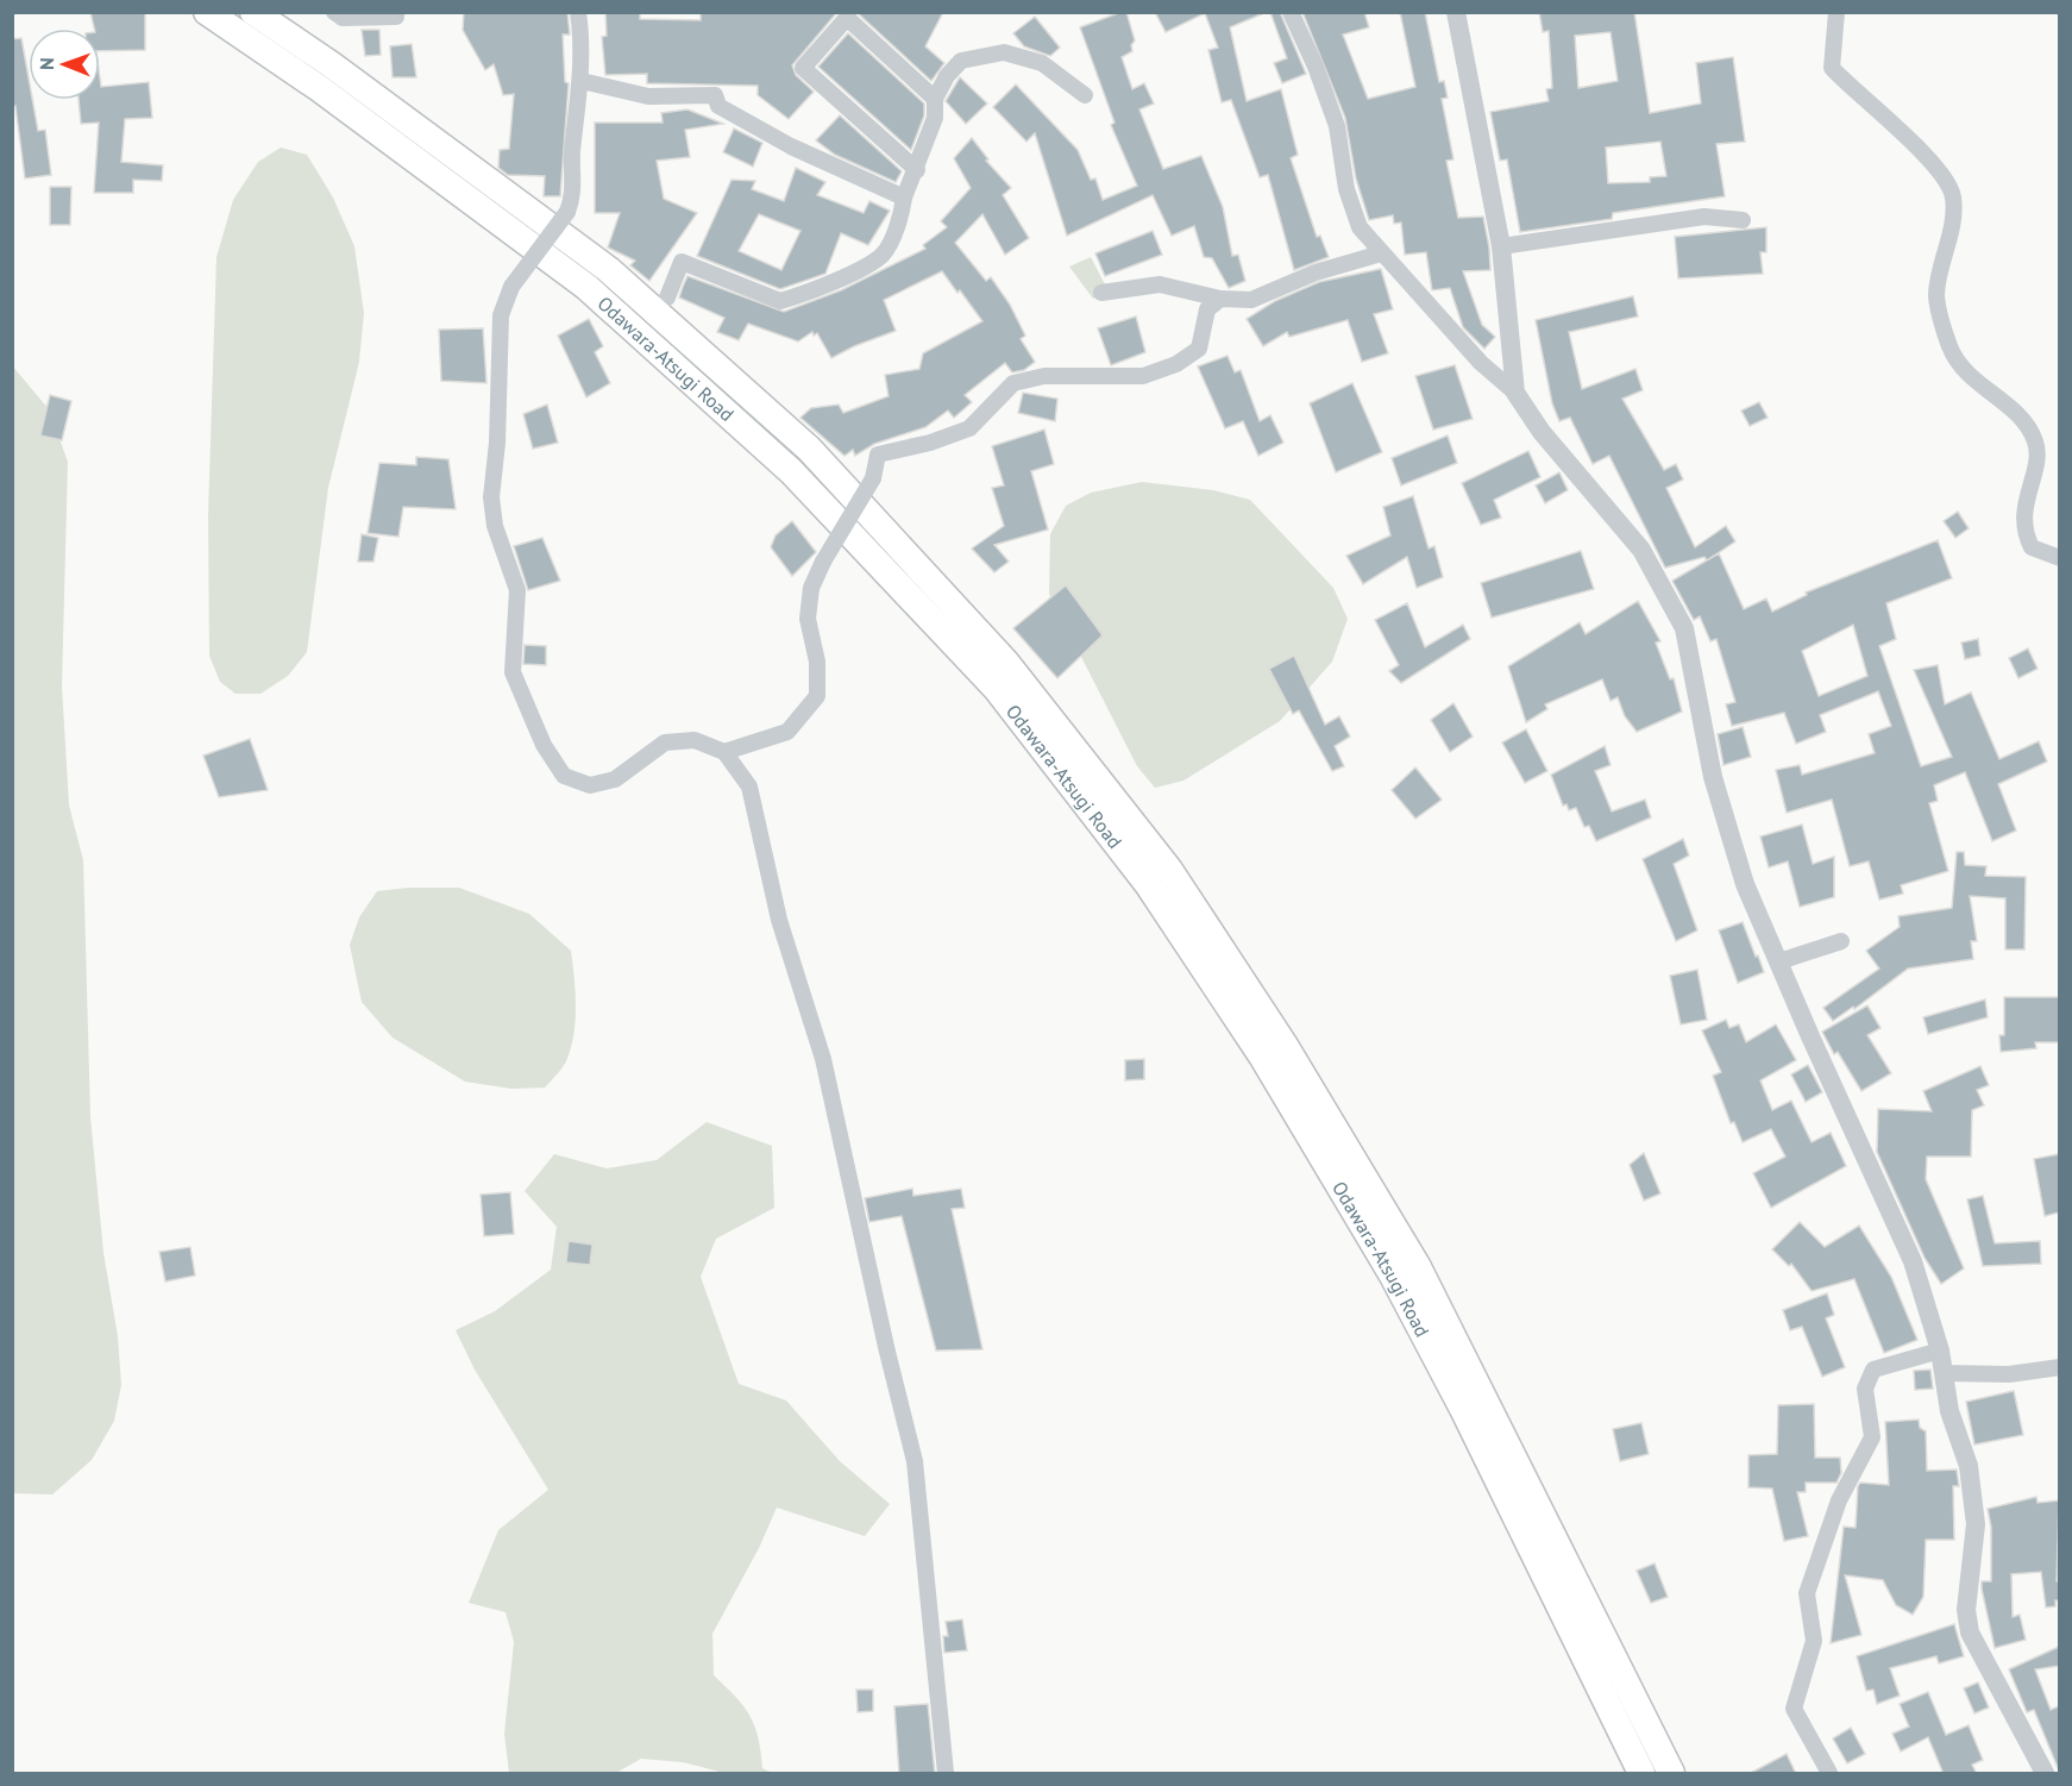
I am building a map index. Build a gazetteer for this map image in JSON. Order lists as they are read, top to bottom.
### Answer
{
  "streets": {
    "highway": ["Odawara-Atsugi Road"]
  },
  "north": "left"
}
